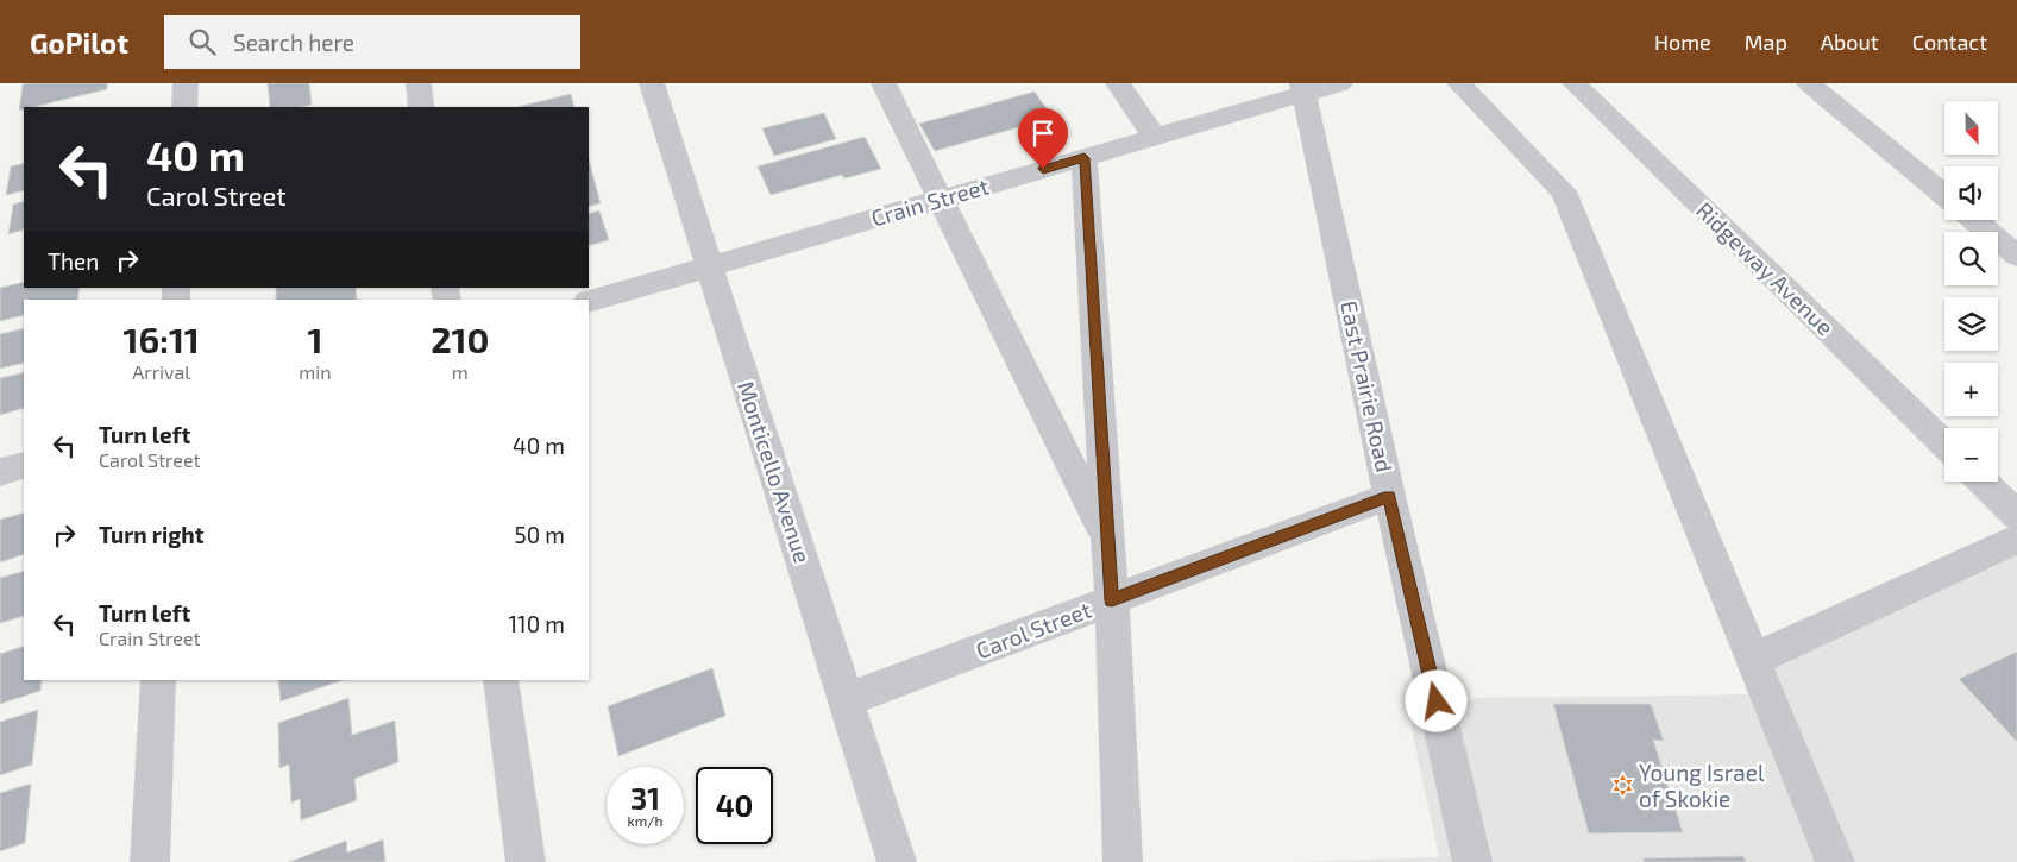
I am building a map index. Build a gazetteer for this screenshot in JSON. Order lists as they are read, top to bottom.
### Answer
{
  "streets": {
    "street": [
      "Crain Street",
      "Ridgeway Avenue",
      "East Prairie Road",
      "Monticello Avenue",
      "Carol Street"
    ]
  },
  "crossings": [
    ["Crain Street", "East Prairie Road"],
    ["Crain Street", "Monticello Avenue"],
    ["East Prairie Road", "Carol Street"],
    ["Monticello Avenue", "Carol Street"]
  ],
  "places": {
    "synagogue": ["Young Israel of Skokie"]
  },
  "north": "bottom",
  "page": {
    "header": "GoPilot",
    "search": "Search here",
    "nav": [
      "Home",
      "Map",
      "About",
      "Contact"
    ],
    "map_buttons": ["+", "−"],
    "turn": ["40 m", "Carol Street"],
    "then": "Then",
    "eta": [
      "16:11",
      "Arrival",
      "1",
      "min",
      "210",
      "m"
    ],
    "list": [
      {
        "name": "Turn left",
        "note": "Carol Street",
        "value": "40 m"
      },
      {
        "name": "Turn right",
        "value": "50 m"
      },
      {
        "name": "Turn left",
        "note": "Crain Street",
        "value": "110 m"
      }
    ],
    "speed": "31 km/h",
    "limit": "40"
  }
}
